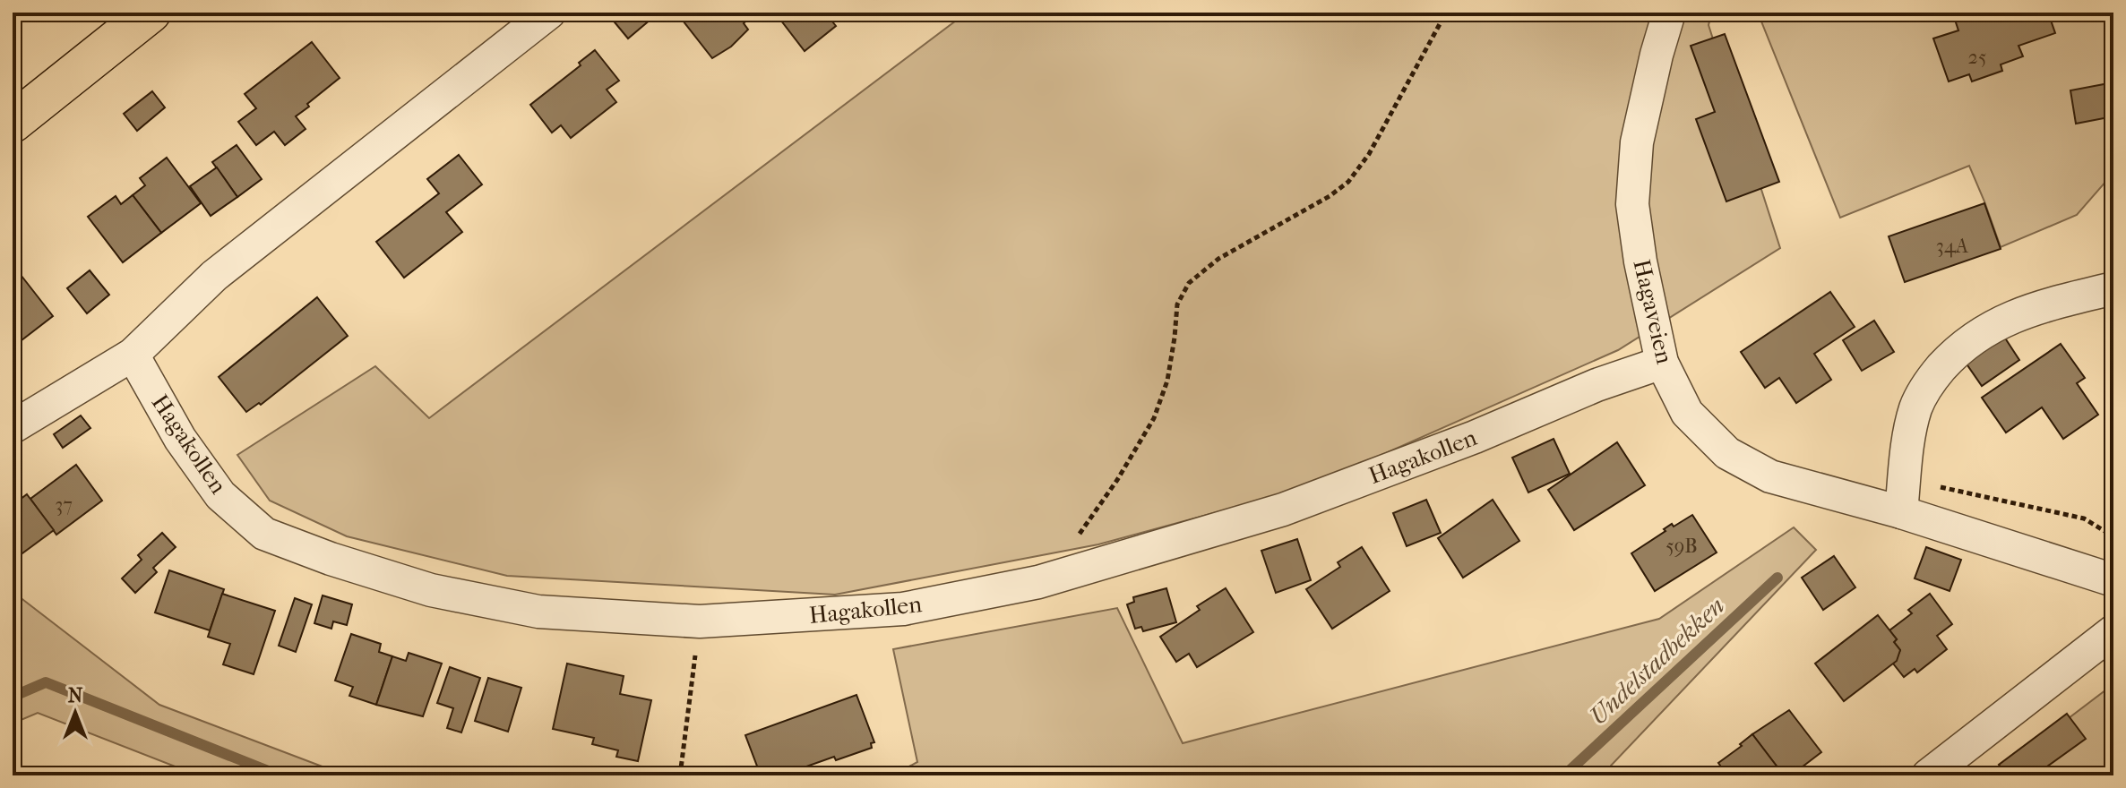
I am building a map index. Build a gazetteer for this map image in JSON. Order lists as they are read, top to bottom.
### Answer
{
  "streets": {
    "street": ["Hagaveien", "Hagakollen"]
  },
  "crossings": [
    ["Hagaveien", "Hagakollen"]
  ],
  "water": ["Undelstadbekken"],
  "house_numbers": [
    "25",
    "34A",
    "37",
    "59B"
  ],
  "north": "top"
}
